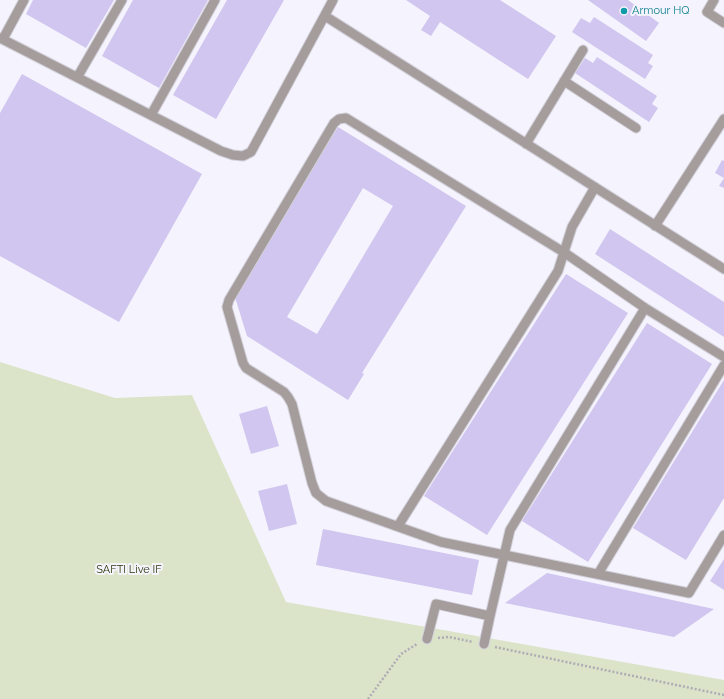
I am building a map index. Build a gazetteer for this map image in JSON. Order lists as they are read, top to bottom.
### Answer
{
  "parks": ["SAFTI Live IF"],
  "places": ["Armour HQ"]
}
